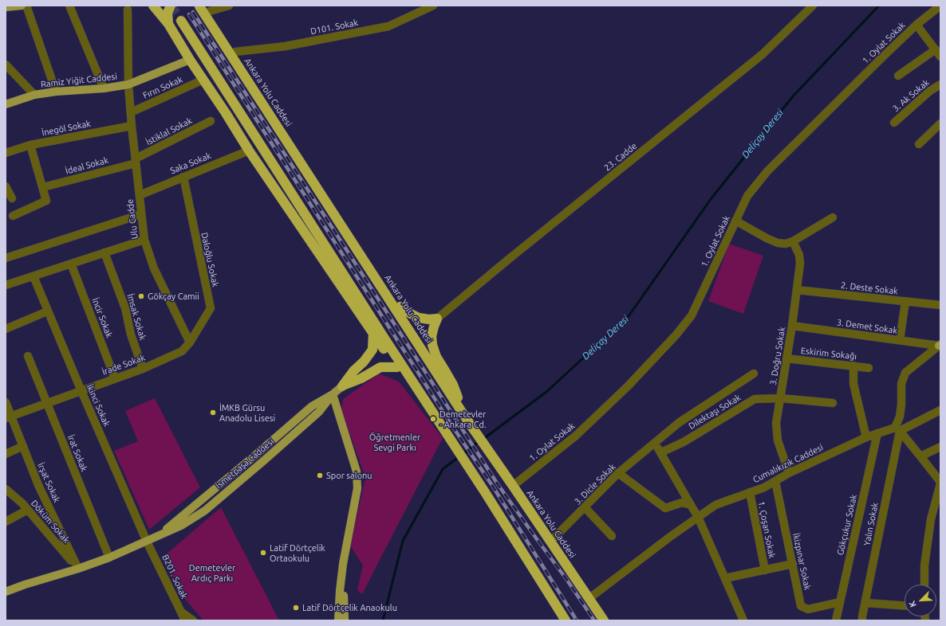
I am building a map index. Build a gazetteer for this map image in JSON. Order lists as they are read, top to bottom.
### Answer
{
  "streets": {
    "highway": ["Ankara Yolu Caddesi"],
    "main road": ["Ramiz Yiğit Caddesi", "İsmetpaşa Caddesi"],
    "street": [
      "D101. Sokak",
      "1. Oylat Sokak",
      "Fırın Sokak",
      "3. Ak Sokak",
      "İnegöl Sokak",
      "İstiklal Sokak",
      "23. Cadde",
      "Saka Sokak",
      "İdeal Sokak",
      "Ulu Cadde",
      "Daloğlu Sokak",
      "2. Deste Sokak",
      "İmsak Sokak",
      "İncir Sokak",
      "3. Demet Sokak",
      "Eskirim Sokağı",
      "3. Doğru Sokak",
      "İrade Sokak",
      "İkinci Sokak",
      "Dilektaşı Sokak",
      "İrat Sokak",
      "Cumalıkızık Caddesi",
      "İrşat Sokak",
      "3. Dicle Sokak",
      "Döküm Sokak",
      "Yalın Sokak",
      "Gökçukur Sokak",
      "1. Çoşan Sokak",
      "İkizpınar Sokak",
      "B201. Sokak"
    ]
  },
  "crossings": [
    ["1. Oylat Sokak", "Ankara Yolu Caddesi"],
    ["Ramiz Yiğit Caddesi", "Ulu Cadde"],
    ["Fırın Sokak", "Ulu Cadde"],
    ["Ankara Yolu Caddesi", "Cumalıkızık Caddesi"],
    ["Ankara Yolu Caddesi", "3. Dicle Sokak"],
    ["İnegöl Sokak", "Ulu Cadde"],
    ["İstiklal Sokak", "İdeal Sokak"],
    ["İstiklal Sokak", "Ulu Cadde"],
    ["Saka Sokak", "Ulu Cadde"],
    ["Saka Sokak", "Daloğlu Sokak"],
    ["İdeal Sokak", "Ulu Cadde"],
    ["Ulu Cadde", "Daloğlu Sokak"],
    ["Ulu Cadde", "İrade Sokak"],
    ["Daloğlu Sokak", "İrade Sokak"],
    ["2. Deste Sokak", "3. Doğru Sokak"],
    ["İmsak Sokak", "İrade Sokak"],
    ["İncir Sokak", "İrade Sokak"],
    ["3. Demet Sokak", "3. Doğru Sokak"],
    ["3. Demet Sokak", "Yalın Sokak"],
    ["Eskirim Sokağı", "3. Doğru Sokak"],
    ["3. Doğru Sokak", "Dilektaşı Sokak"],
    ["3. Doğru Sokak", "Cumalıkızık Caddesi"],
    ["İrade Sokak", "İkinci Sokak"],
    ["İrade Sokak", "İrat Sokak"],
    ["İrade Sokak", "İrşat Sokak"],
    ["İkinci Sokak", "İsmetpaşa Caddesi"],
    ["İkinci Sokak", "B201. Sokak"],
    ["İrat Sokak", "İsmetpaşa Caddesi"],
    ["İsmetpaşa Caddesi", "İrşat Sokak"],
    ["İsmetpaşa Caddesi", "Döküm Sokak"],
    ["İsmetpaşa Caddesi", "B201. Sokak"],
    ["Cumalıkızık Caddesi", "Yalın Sokak"],
    ["Cumalıkızık Caddesi", "Gökçukur Sokak"],
    ["Cumalıkızık Caddesi", "1. Çoşan Sokak"],
    ["Cumalıkızık Caddesi", "İkizpınar Sokak"],
    ["İrşat Sokak", "Döküm Sokak"],
    ["Gökçukur Sokak", "İkizpınar Sokak"]
  ],
  "water": ["Deliçay Deresi"],
  "parks": ["Öğretmenler Sevgi Parkı", "Demetevler Ardıç Parkı"],
  "places": [
    "Gökçay Camii",
    "İMKB Gürsu Anadolu Lisesi",
    "Demetevler - Ankara Cd.",
    "Spor salonu",
    "Latif Dörtçelik Ortaokulu",
    "Latif Dörtçelik Anaokulu"
  ],
  "north": "bottom left"
}
